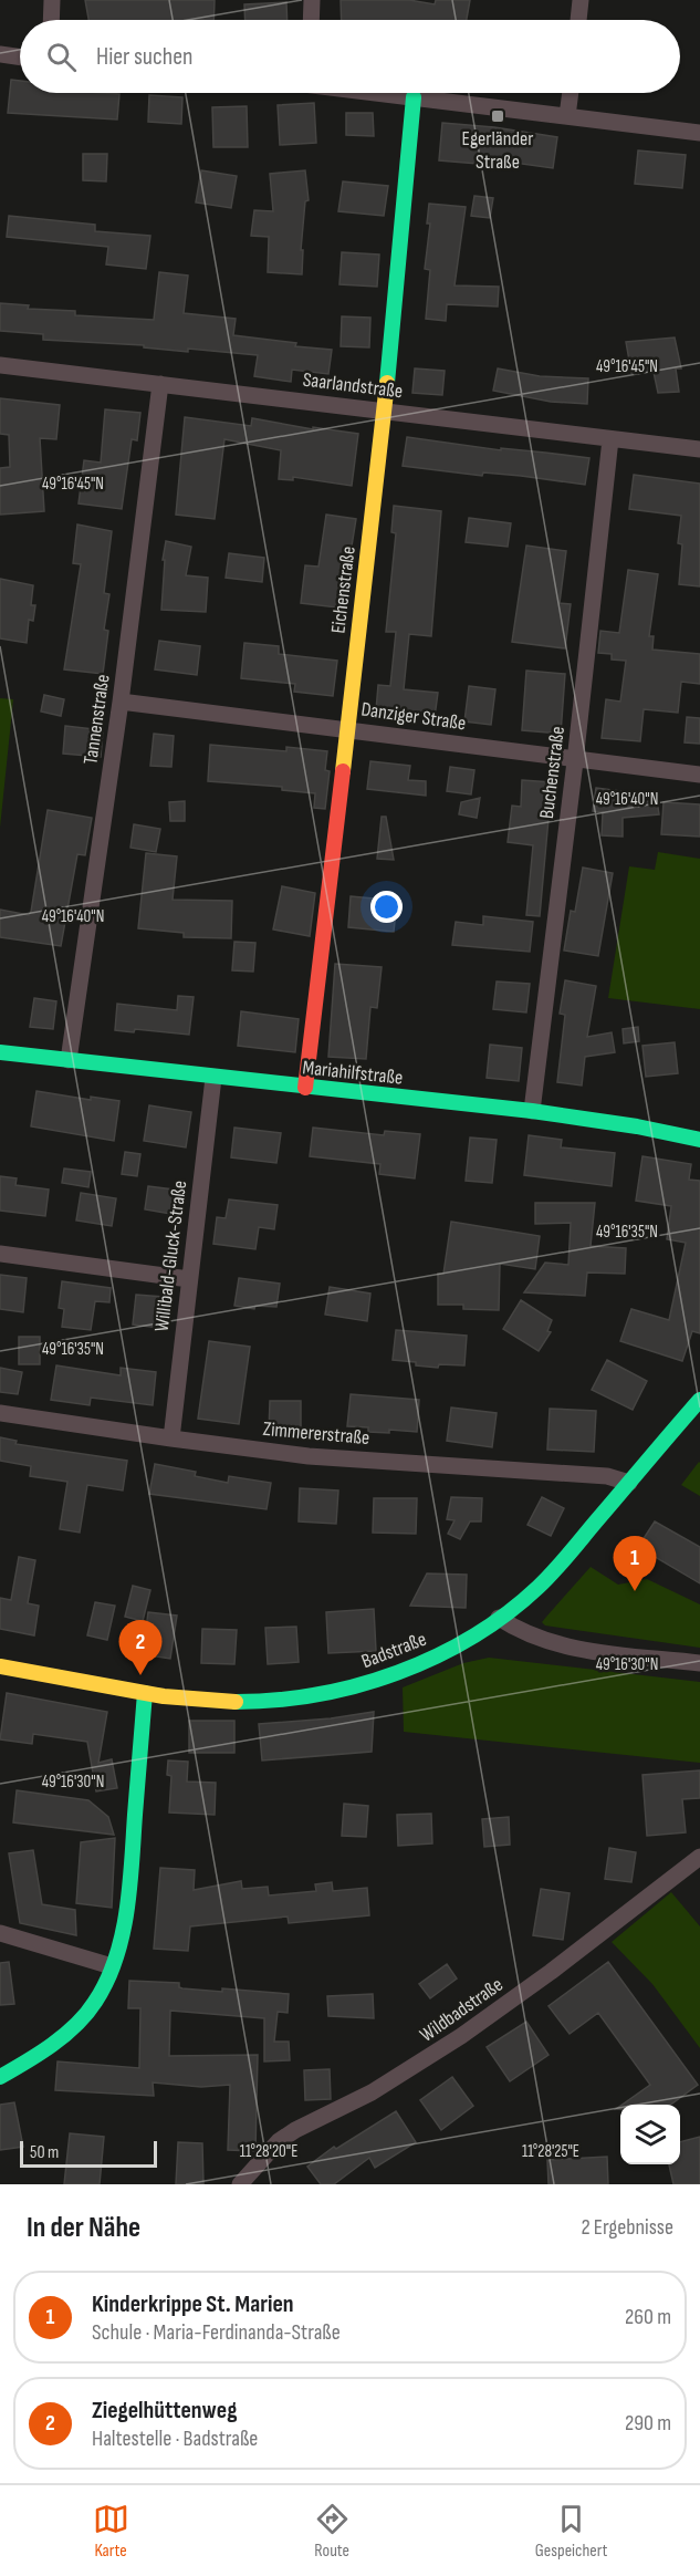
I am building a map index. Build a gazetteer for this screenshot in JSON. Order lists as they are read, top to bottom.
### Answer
{
  "streets": {
    "street": [
      "Saarlandstraße",
      "Eichenstraße",
      "Danziger Straße",
      "Tannenstraße",
      "Buchenstraße",
      "Mariahilfstraße",
      "Willibald-Gluck-Straße",
      "Zimmererstraße",
      "Badstraße",
      "Wildbadstraße"
    ]
  },
  "crossings": [
    ["Saarlandstraße", "Eichenstraße"],
    ["Saarlandstraße", "Tannenstraße"],
    ["Saarlandstraße", "Buchenstraße"],
    ["Eichenstraße", "Danziger Straße"],
    ["Eichenstraße", "Mariahilfstraße"],
    ["Danziger Straße", "Tannenstraße"],
    ["Danziger Straße", "Buchenstraße"],
    ["Tannenstraße", "Mariahilfstraße"],
    ["Buchenstraße", "Mariahilfstraße"],
    ["Mariahilfstraße", "Willibald-Gluck-Straße"],
    ["Willibald-Gluck-Straße", "Zimmererstraße"],
    ["Zimmererstraße", "Badstraße"]
  ],
  "places": {
    "transit": ["Egerländer Straße"]
  },
  "scale_bar": "50 m",
  "page": {
    "search": "Hier suchen",
    "pins": ["1", "2"],
    "scale": "50 m",
    "heading": ["In der Nähe", "2 Ergebnisse"],
    "list": [
      {
        "mark": "1",
        "name": "Kinderkrippe St. Marien",
        "note": "Schule · Maria-Ferdinanda-Straße",
        "value": "260 m"
      },
      {
        "mark": "2",
        "name": "Ziegelhüttenweg",
        "note": "Haltestelle · Badstraße",
        "value": "290 m"
      }
    ],
    "nav": ["Karte", "Route", "Gespeichert"]
  },
  "coordinates": [
    "49°16'45\"N",
    "49°16'40\"N",
    "49°16'35\"N",
    "49°16'30\"N",
    "11°28'20\"E",
    "11°28'25\"E"
  ]
}
